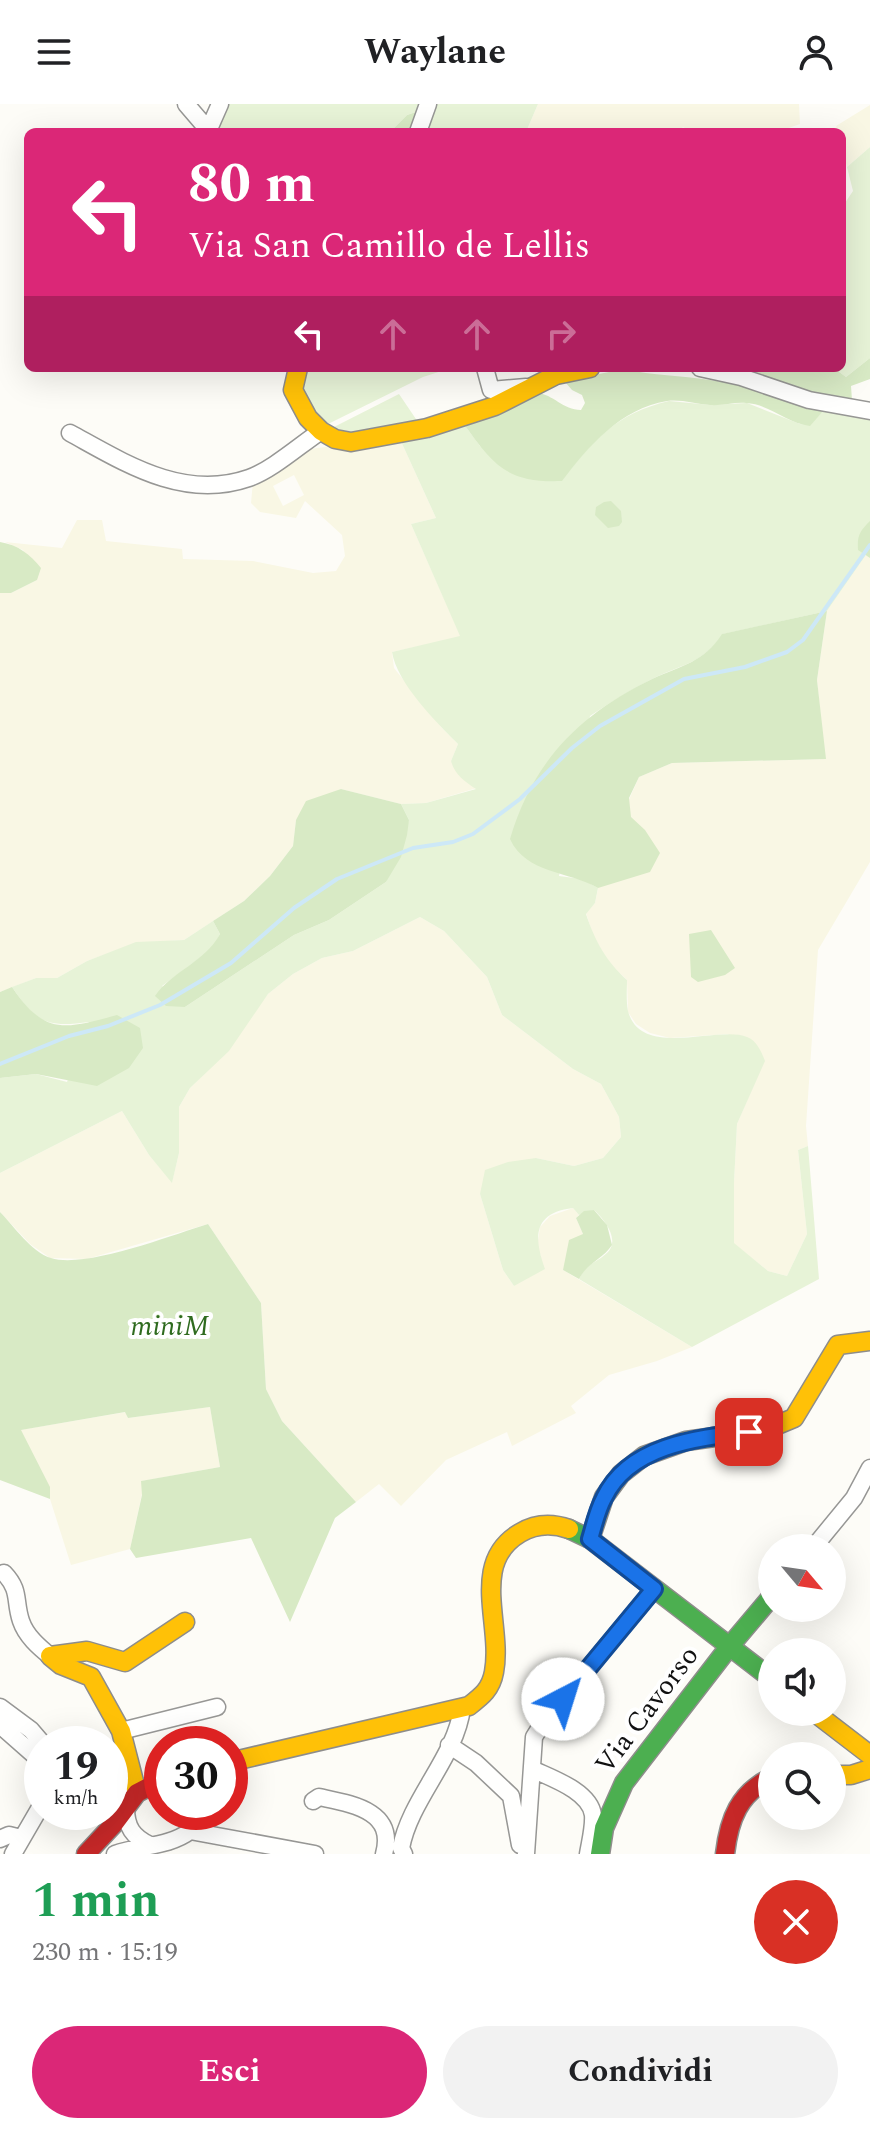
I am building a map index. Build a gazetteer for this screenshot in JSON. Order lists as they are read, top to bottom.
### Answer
{
  "streets": {
    "street": ["Via Cavorso"]
  },
  "parks": ["miniM"],
  "north": "bottom right",
  "page": {
    "header": "Waylane",
    "turn": ["80 m", "Via San Camillo de Lellis"],
    "speed": "19 km/h",
    "limit": "30",
    "heading": ["1 min", "230 m · 15:19"],
    "buttons": ["Esci", "Condividi"]
  }
}
